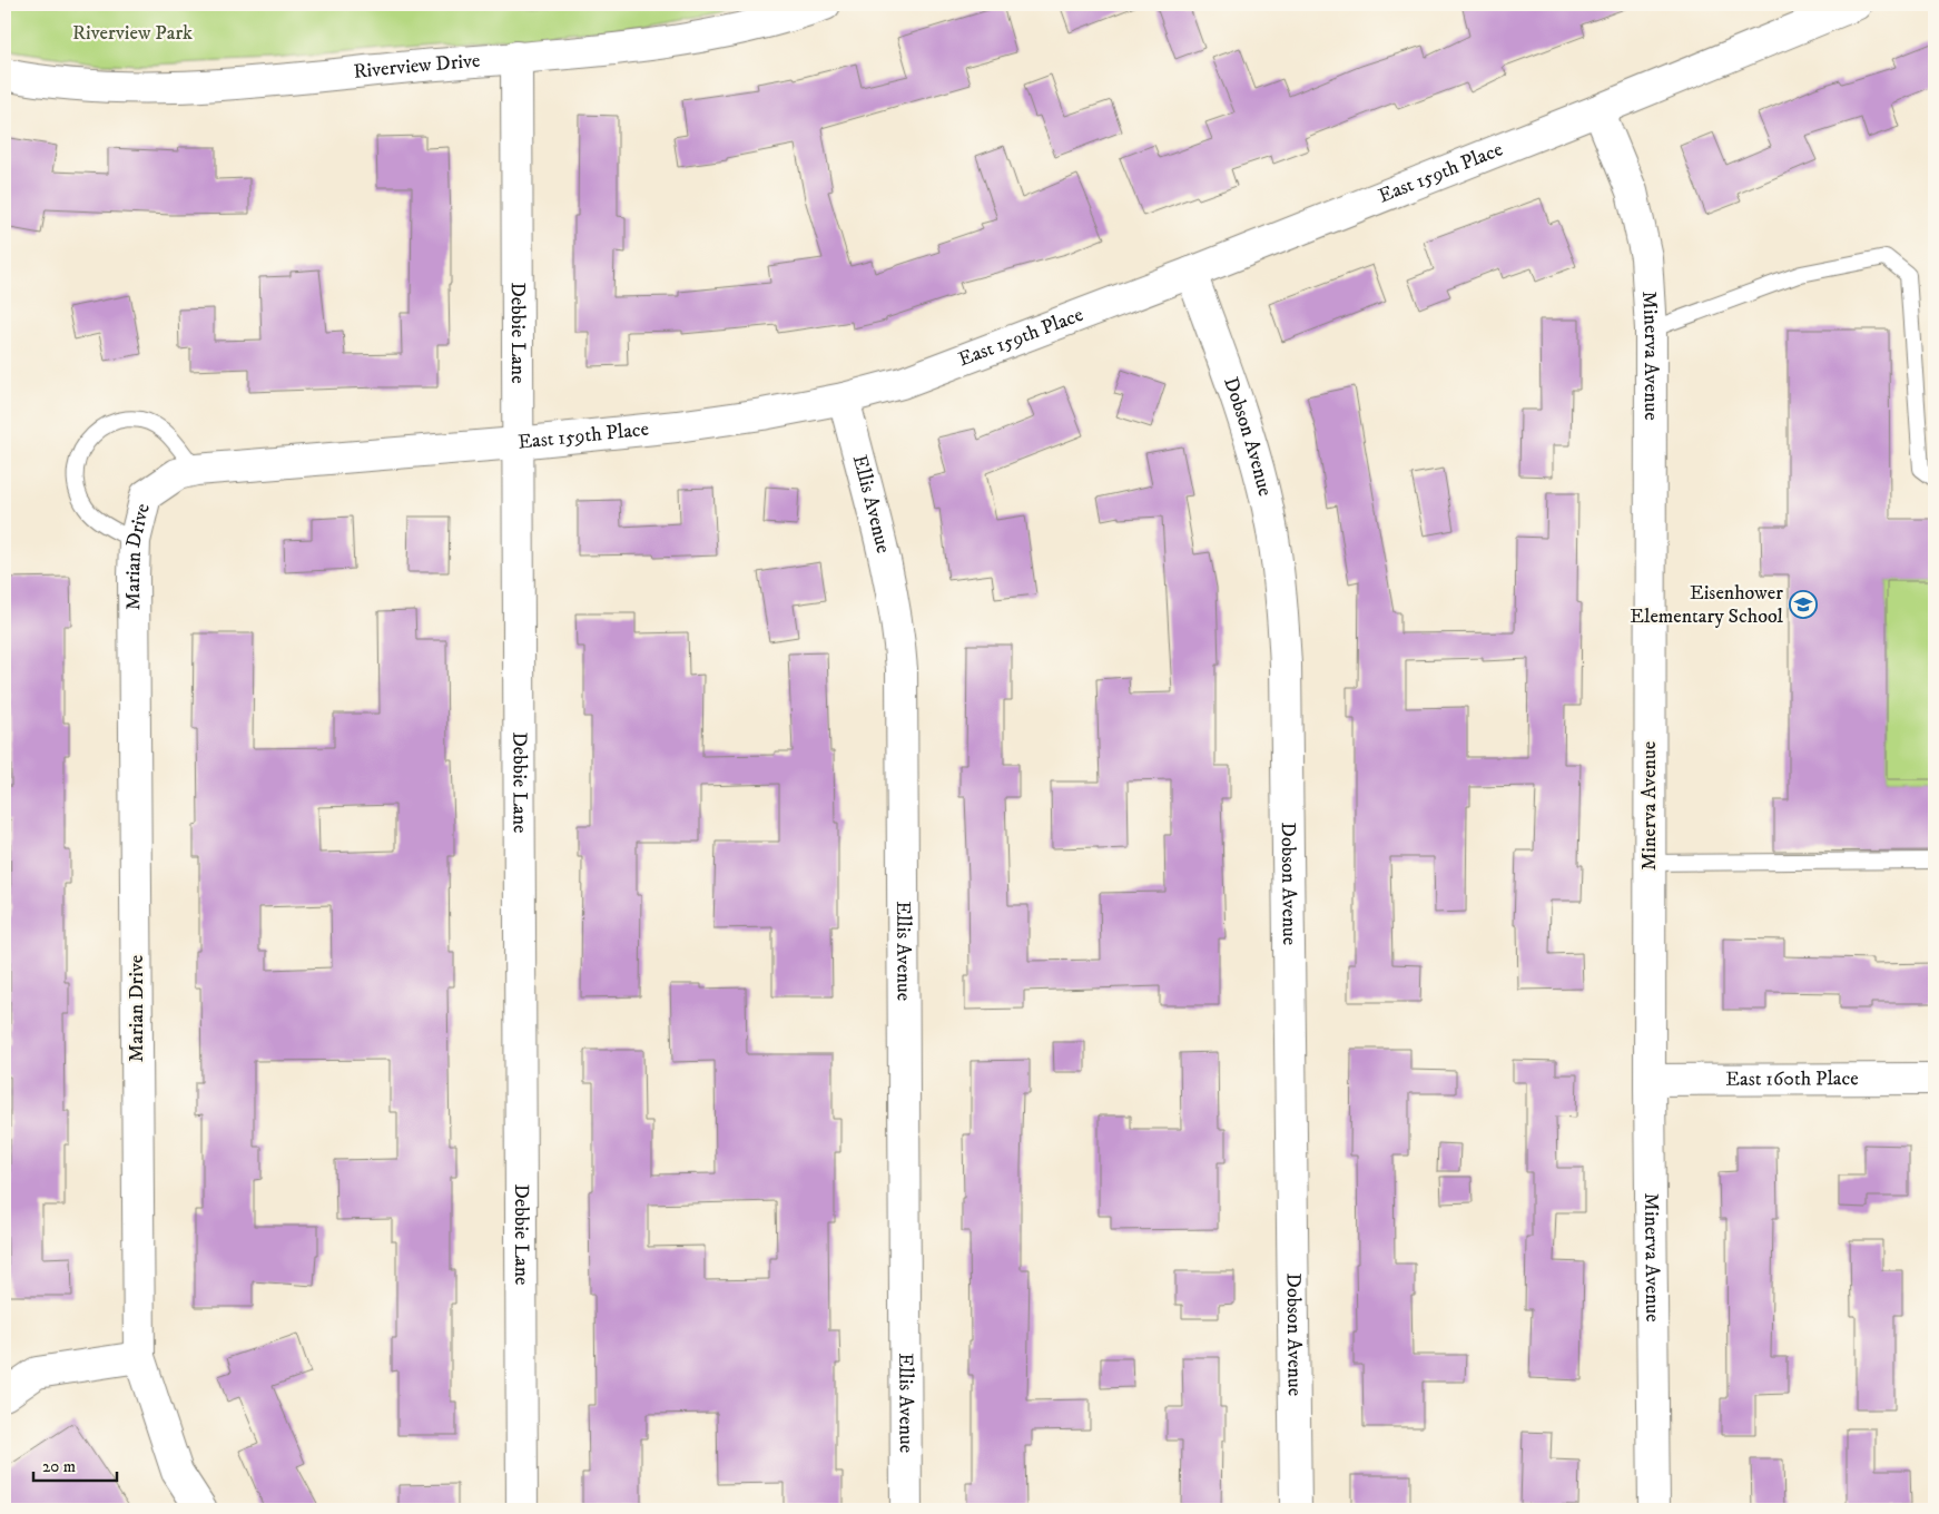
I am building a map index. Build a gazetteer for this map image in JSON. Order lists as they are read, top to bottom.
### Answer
{
  "streets": {
    "street": [
      "Riverview Drive",
      "East 159th Place",
      "Debbie Lane",
      "Minerva Avenue",
      "Dobson Avenue",
      "Ellis Avenue",
      "Marian Drive",
      "East 160th Place"
    ]
  },
  "crossings": [
    ["Riverview Drive", "Debbie Lane"],
    ["East 159th Place", "Debbie Lane"],
    ["East 159th Place", "Minerva Avenue"],
    ["East 159th Place", "Dobson Avenue"],
    ["East 159th Place", "Ellis Avenue"],
    ["East 159th Place", "Marian Drive"],
    ["Minerva Avenue", "East 160th Place"]
  ],
  "parks": ["Riverview Park"],
  "places": {
    "school or university": ["Eisenhower Elementary School"]
  },
  "scale_bar": "20 m"
}
